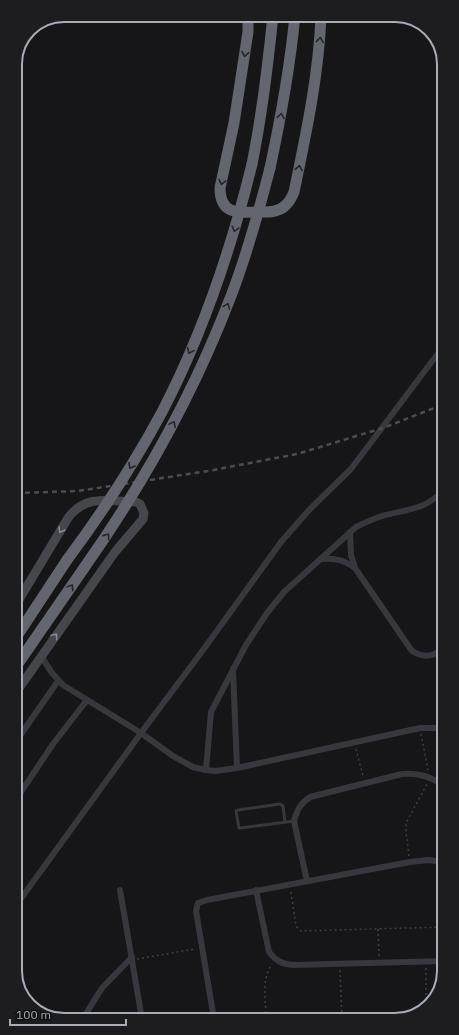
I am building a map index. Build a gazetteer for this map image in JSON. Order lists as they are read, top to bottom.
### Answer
{
  "scale_bar": "100 m"
}
